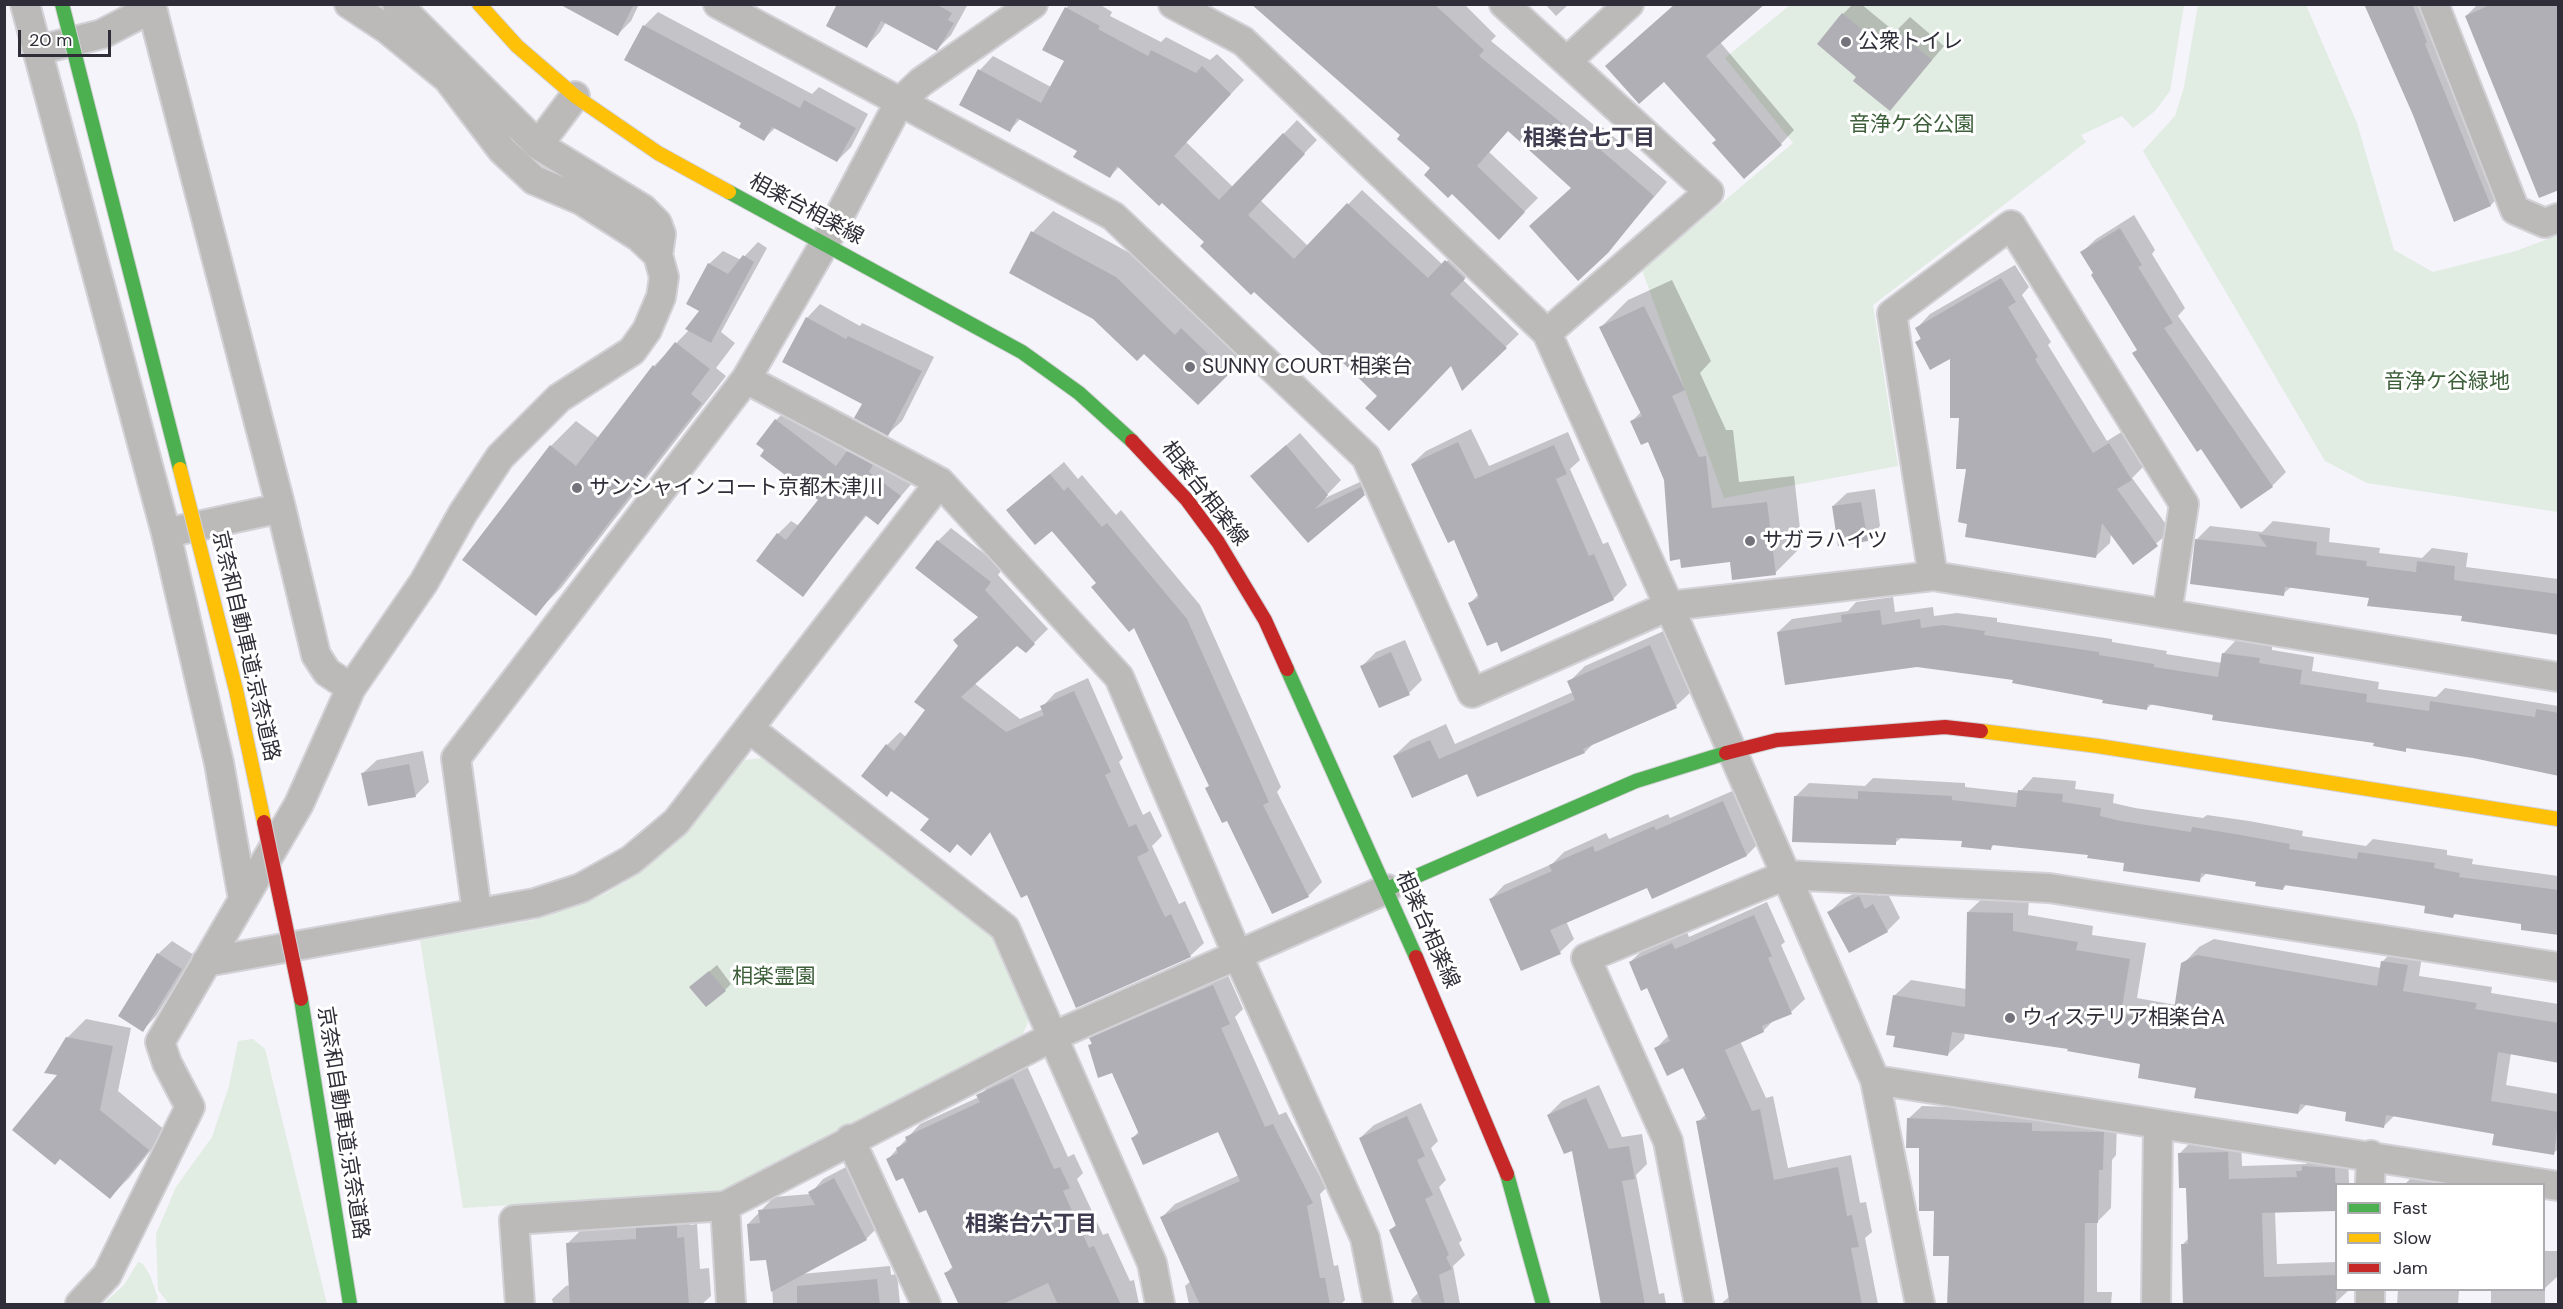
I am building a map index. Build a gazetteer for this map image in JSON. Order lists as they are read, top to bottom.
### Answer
{
  "streets": {
    "main road": ["相楽台相楽線", "京奈和自動車道;京奈道路"]
  },
  "districts": ["相楽台七丁目", "相楽台六丁目"],
  "parks": ["音浄ケ谷公園", "音浄ケ谷緑地", "相楽霊園"],
  "places": [
    "公衆トイレ",
    "SUNNY COURT 相楽台",
    "サンシャインコート京都木津川",
    "サガラハイツ",
    "ウィステリア相楽台A"
  ],
  "legend": ["Fast", "Slow", "Jam"],
  "scale_bar": "20 m"
}
